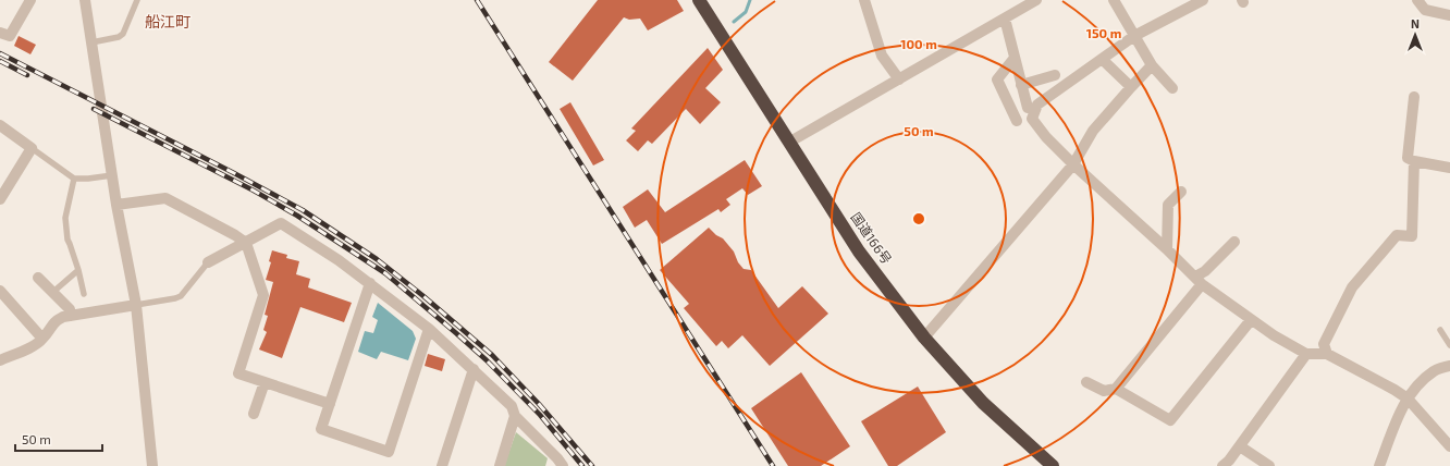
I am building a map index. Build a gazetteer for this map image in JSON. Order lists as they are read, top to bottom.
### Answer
{
  "streets": {
    "highway": ["国道166号"]
  },
  "districts": ["船江町"],
  "scale_bar": "50 m",
  "north": "top",
  "rings": ["150 m", "100 m", "50 m"]
}
